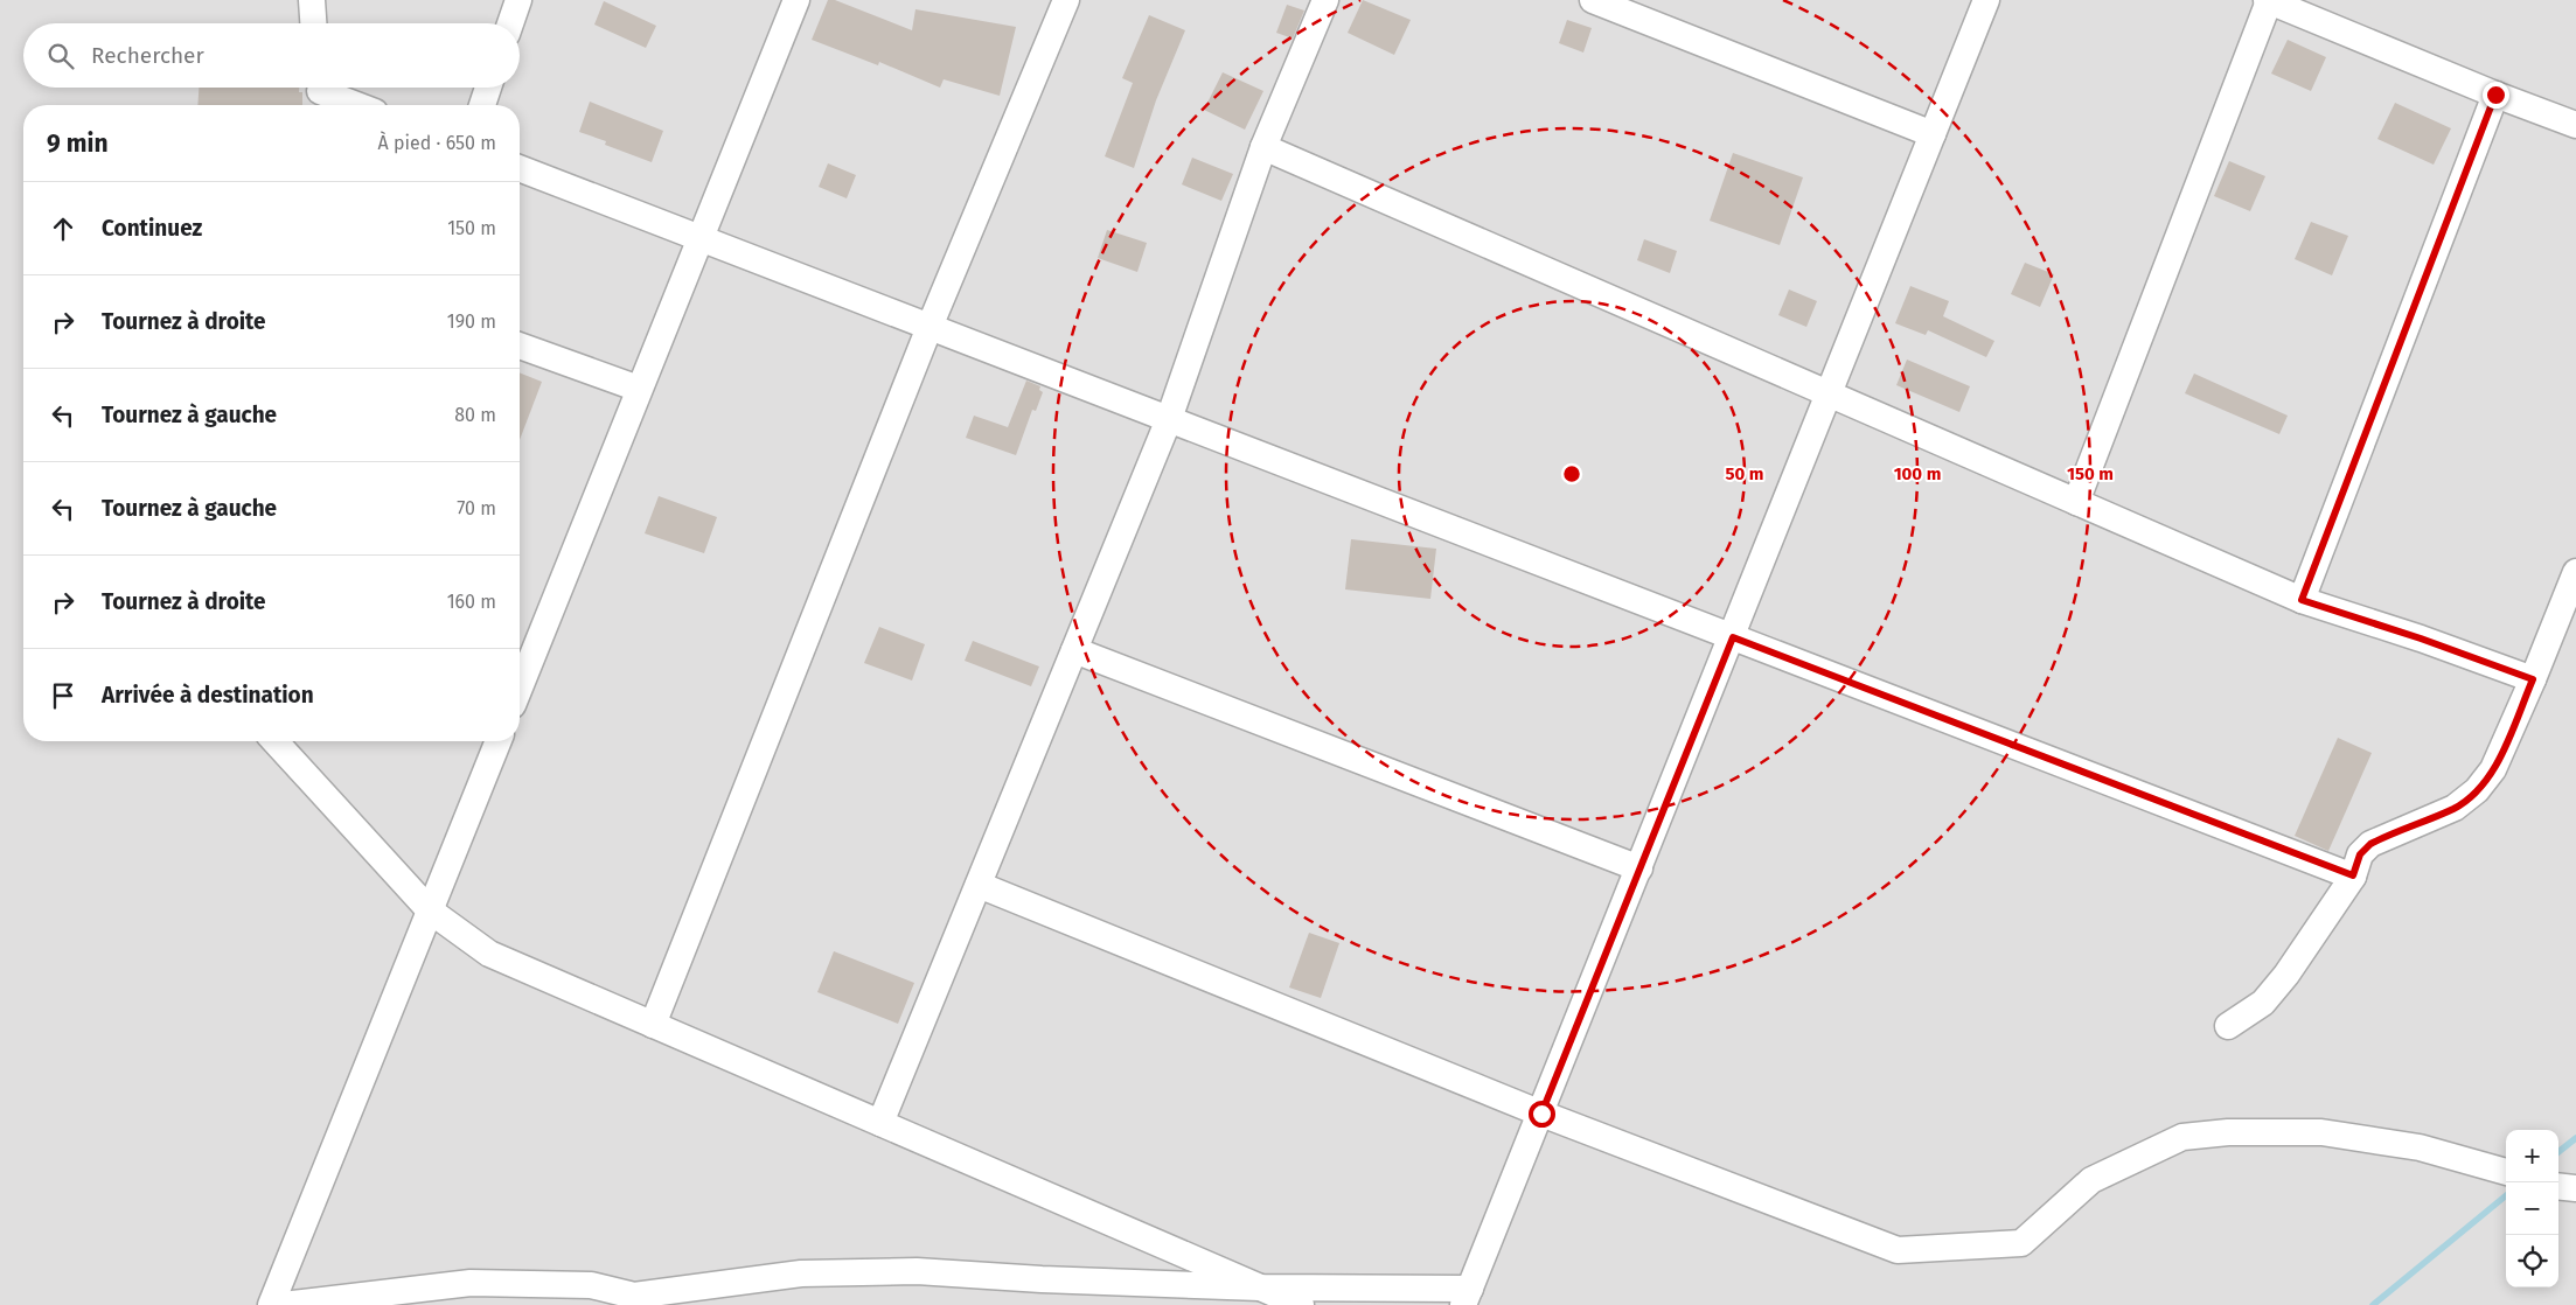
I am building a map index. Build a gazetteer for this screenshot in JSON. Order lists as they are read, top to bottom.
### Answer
{
  "page": {
    "search": "Rechercher",
    "heading": ["9 min", "À pied · 650 m"],
    "list": [
      ["Continuez", "150 m"],
      ["Tournez à droite", "190 m"],
      ["Tournez à gauche", "80 m"],
      ["Tournez à gauche", "70 m"],
      ["Tournez à droite", "160 m"],
      "Arrivée à destination"
    ],
    "map_buttons": ["+", "−"]
  },
  "rings": ["50 m", "100 m", "150 m"]
}
